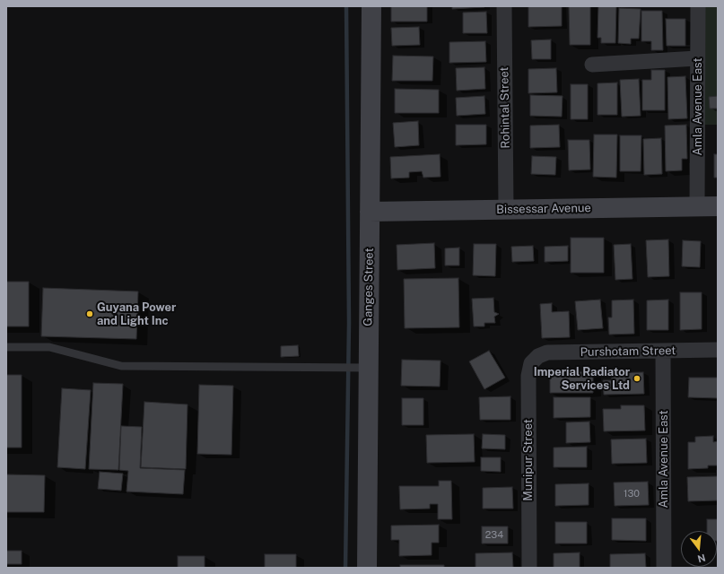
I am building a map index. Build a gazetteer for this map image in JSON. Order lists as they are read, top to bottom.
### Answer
{
  "streets": {
    "street": [
      "Amla Avenue East",
      "Rohintal Street",
      "Bissessar Avenue",
      "Ganges Street",
      "Purshotam Street",
      "Munipur Street"
    ]
  },
  "crossings": [
    ["Amla Avenue East", "Bissessar Avenue"],
    ["Amla Avenue East", "Purshotam Street"],
    ["Rohintal Street", "Bissessar Avenue"],
    ["Bissessar Avenue", "Ganges Street"],
    ["Purshotam Street", "Munipur Street"]
  ],
  "places": ["Guyana Power and Light Inc", "Imperial Radiator Services Ltd"],
  "house_numbers": ["130", "234"],
  "north": "bottom"
}
